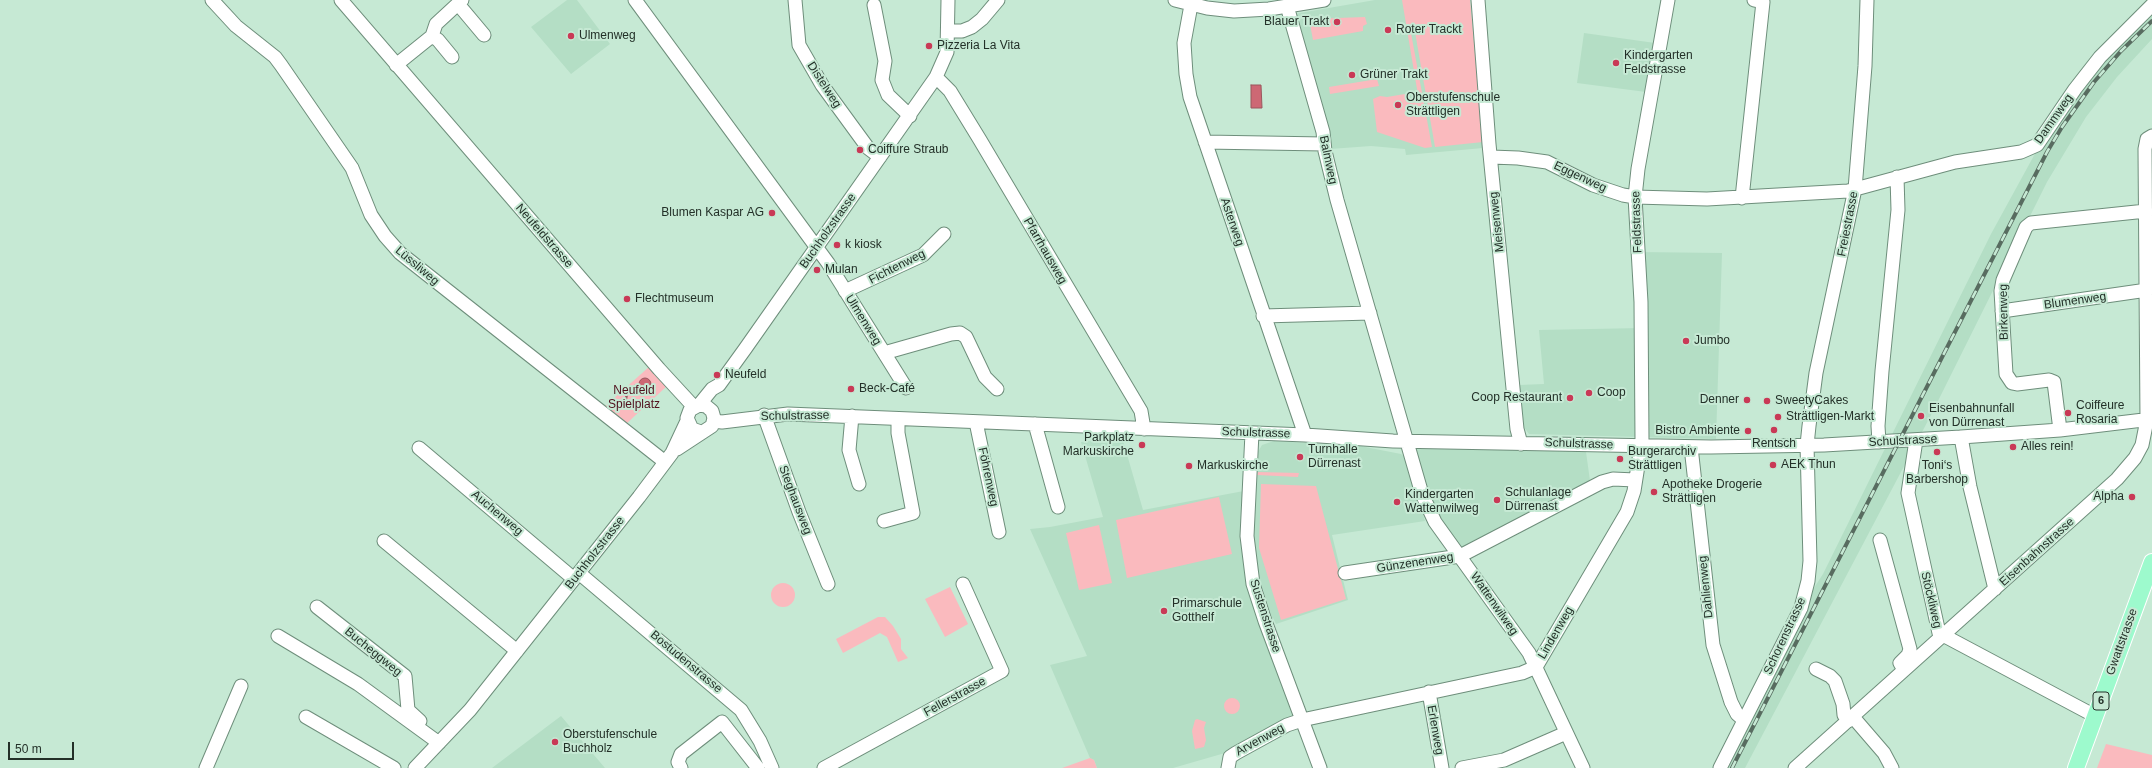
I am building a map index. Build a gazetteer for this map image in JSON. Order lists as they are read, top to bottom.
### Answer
{
  "streets": {
    "main road": ["Gwattstrasse", "6"],
    "street": [
      "Distelweg",
      "Dammweg",
      "Balmweg",
      "Eggenweg",
      "Asterweg",
      "Meisenweg",
      "Feldstrasse",
      "Freiestrasse",
      "Buchholzstrasse",
      "Neufeldstrasse",
      "Pfarrhausweg",
      "Lüssliweg",
      "Fichtenweg",
      "Blumenweg",
      "Birkenweg",
      "Ulmenweg",
      "Schulstrasse",
      "Föhrenweg",
      "Steghausweg",
      "Auchenweg",
      "Eisenbahnstrasse",
      "Günzenenweg",
      "Dahlienweg",
      "Stöckliweg",
      "Wattenwilweg",
      "Sustenstrasse",
      "Lindenweg",
      "Schorenstrasse",
      "Bucheggweg",
      "Bostudenstrasse",
      "Fellerstrasse",
      "Erlenweg",
      "Arvenweg"
    ]
  },
  "crossings": [
    ["Distelweg", "Buchholzstrasse"],
    ["Dammweg", "Eggenweg"],
    ["Dammweg", "Freiestrasse"],
    ["Balmweg", "Schulstrasse"],
    ["Balmweg", "Wattenwilweg"],
    ["Eggenweg", "Meisenweg"],
    ["Eggenweg", "Feldstrasse"],
    ["Eggenweg", "Freiestrasse"],
    ["Asterweg", "Schulstrasse"],
    ["Meisenweg", "Schulstrasse"],
    ["Feldstrasse", "Schulstrasse"],
    ["Feldstrasse", "Lindenweg"],
    ["Freiestrasse", "Schulstrasse"],
    ["Freiestrasse", "Schorenstrasse"],
    ["Buchholzstrasse", "Neufeldstrasse"],
    ["Buchholzstrasse", "Pfarrhausweg"],
    ["Buchholzstrasse", "Lüssliweg"],
    ["Buchholzstrasse", "Ulmenweg"],
    ["Buchholzstrasse", "Schulstrasse"],
    ["Buchholzstrasse", "Auchenweg"],
    ["Buchholzstrasse", "Bucheggweg"],
    ["Buchholzstrasse", "Bostudenstrasse"],
    ["Neufeldstrasse", "Schulstrasse"],
    ["Pfarrhausweg", "Schulstrasse"],
    ["Fichtenweg", "Ulmenweg"],
    ["Blumenweg", "Birkenweg"],
    ["Blumenweg", "Eisenbahnstrasse"],
    ["Birkenweg", "Schulstrasse"],
    ["Birkenweg", "Eisenbahnstrasse"],
    ["Schulstrasse", "Föhrenweg"],
    ["Schulstrasse", "Steghausweg"],
    ["Schulstrasse", "Eisenbahnstrasse"],
    ["Schulstrasse", "Dahlienweg"],
    ["Schulstrasse", "Stöckliweg"],
    ["Schulstrasse", "Wattenwilweg"],
    ["Schulstrasse", "Sustenstrasse"],
    ["Schulstrasse", "Lindenweg"],
    ["Schulstrasse", "Schorenstrasse"],
    ["Auchenweg", "Bostudenstrasse"],
    ["Eisenbahnstrasse", "Stöckliweg"],
    ["Günzenenweg", "Wattenwilweg"],
    ["Günzenenweg", "Lindenweg"],
    ["Dahlienweg", "Schorenstrasse"],
    ["Stöckliweg", "Gwattstrasse"],
    ["Wattenwilweg", "Lindenweg"],
    ["Sustenstrasse", "Lindenweg"],
    ["Sustenstrasse", "Arvenweg"],
    ["Lindenweg", "Erlenweg"],
    ["Lindenweg", "Arvenweg"]
  ],
  "parks": ["Neufeld Spielplatz"],
  "places": [
    "Blauer Trakt",
    "Roter Trackt",
    "Ulmenweg",
    "Pizzeria La Vita",
    "Kindergarten Feldstrasse",
    "Grüner Trakt",
    "Oberstufenschule Strättligen",
    "Coiffure Straub",
    "Blumen Kaspar AG",
    "k kiosk",
    "Mulan",
    "Flechtmuseum",
    "Jumbo",
    "Neufeld",
    "Beck-Café",
    "Coop",
    "Coop Restaurant",
    "Denner",
    "SweetyCakes",
    "Coiffeure Rosaria",
    "Eisenbahnunfall von Dürrenast",
    "Strättligen-Markt",
    "Rentsch",
    "Bistro Ambiente",
    "Parkplatz Markuskirche",
    "Alles rein!",
    "Toni‘s Barbershop",
    "Turnhalle Dürrenast",
    "Burgerarchiv Strättligen",
    "AEK Thun",
    "Markuskirche",
    "Apotheke Drogerie Strättligen",
    "Alpha",
    "Schulanlage Dürrenast",
    "Kindergarten Wattenwilweg",
    "Primarschule Gotthelf",
    "Oberstufenschule Buchholz"
  ],
  "scale_bar": "50 m"
}
